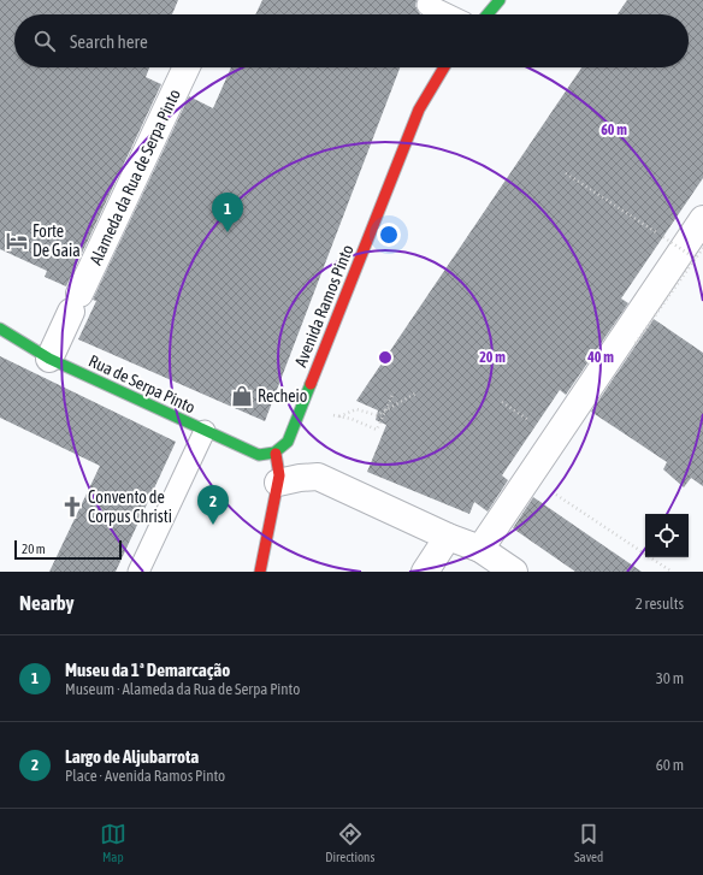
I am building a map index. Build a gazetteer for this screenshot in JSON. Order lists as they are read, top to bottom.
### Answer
{
  "streets": {
    "street": ["Alameda da Rua de Serpa Pinto", "Avenida Ramos Pinto", "Rua de Serpa Pinto"]
  },
  "crossings": [
    ["Alameda da Rua de Serpa Pinto", "Rua de Serpa Pinto"],
    ["Avenida Ramos Pinto", "Rua de Serpa Pinto"]
  ],
  "places": {
    "hotel": ["Forte De Gaia"],
    "shop": ["Recheio"],
    "church": ["Convento de Corpus Christi"]
  },
  "scale_bar": "20 m",
  "page": {
    "search": "Search here",
    "pins": ["1", "2"],
    "scale": "20 m",
    "heading": ["Nearby", "2 results"],
    "list": [
      {
        "mark": "1",
        "name": "Museu da 1ª Demarcação",
        "note": "Museum · Alameda da Rua de Serpa Pinto",
        "value": "30 m"
      },
      {
        "mark": "2",
        "name": "Largo de Aljubarrota",
        "note": "Place · Avenida Ramos Pinto",
        "value": "60 m"
      }
    ],
    "nav": ["Map", "Directions", "Saved"]
  },
  "rings": ["60 m", "20 m", "40 m"]
}
